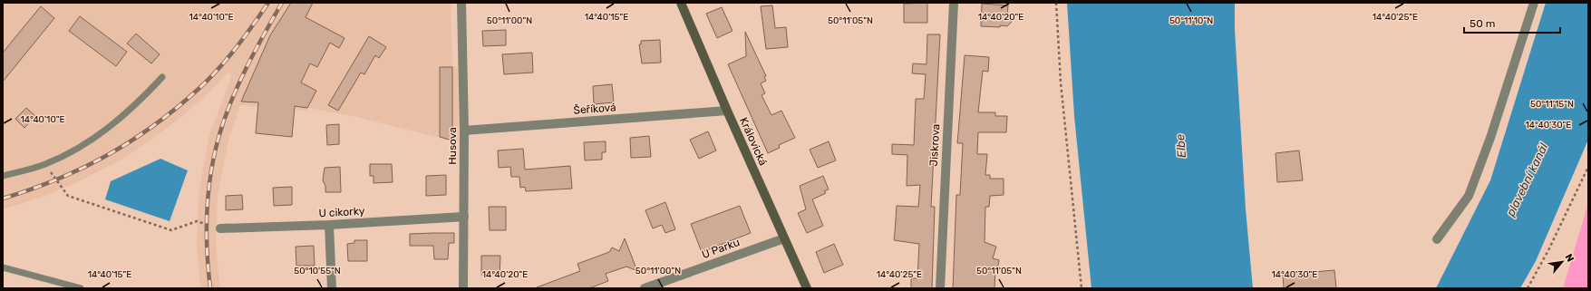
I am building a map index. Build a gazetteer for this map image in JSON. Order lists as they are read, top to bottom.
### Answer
{
  "streets": {
    "main road": ["Královická"],
    "street": [
      "Šeříková",
      "Jiskrova",
      "Husova",
      "U cikorky",
      "U Parku"
    ]
  },
  "crossings": [
    ["Šeříková", "Královická"],
    ["Šeříková", "Husova"],
    ["Královická", "U Parku"],
    ["Husova", "U cikorky"]
  ],
  "water": ["Elbe", "plavební kanál"],
  "scale_bar": "50 m",
  "north": "top right",
  "coordinates": [
    "14°40'10\"E",
    "14°40'15\"E",
    "14°40'20\"E",
    "14°40'25\"E",
    "50°11'00\"N",
    "50°11'05\"N",
    "50°11'10\"N",
    "50°11'15\"N",
    "14°40'30\"E",
    "50°10'55\"N"
  ]
}
